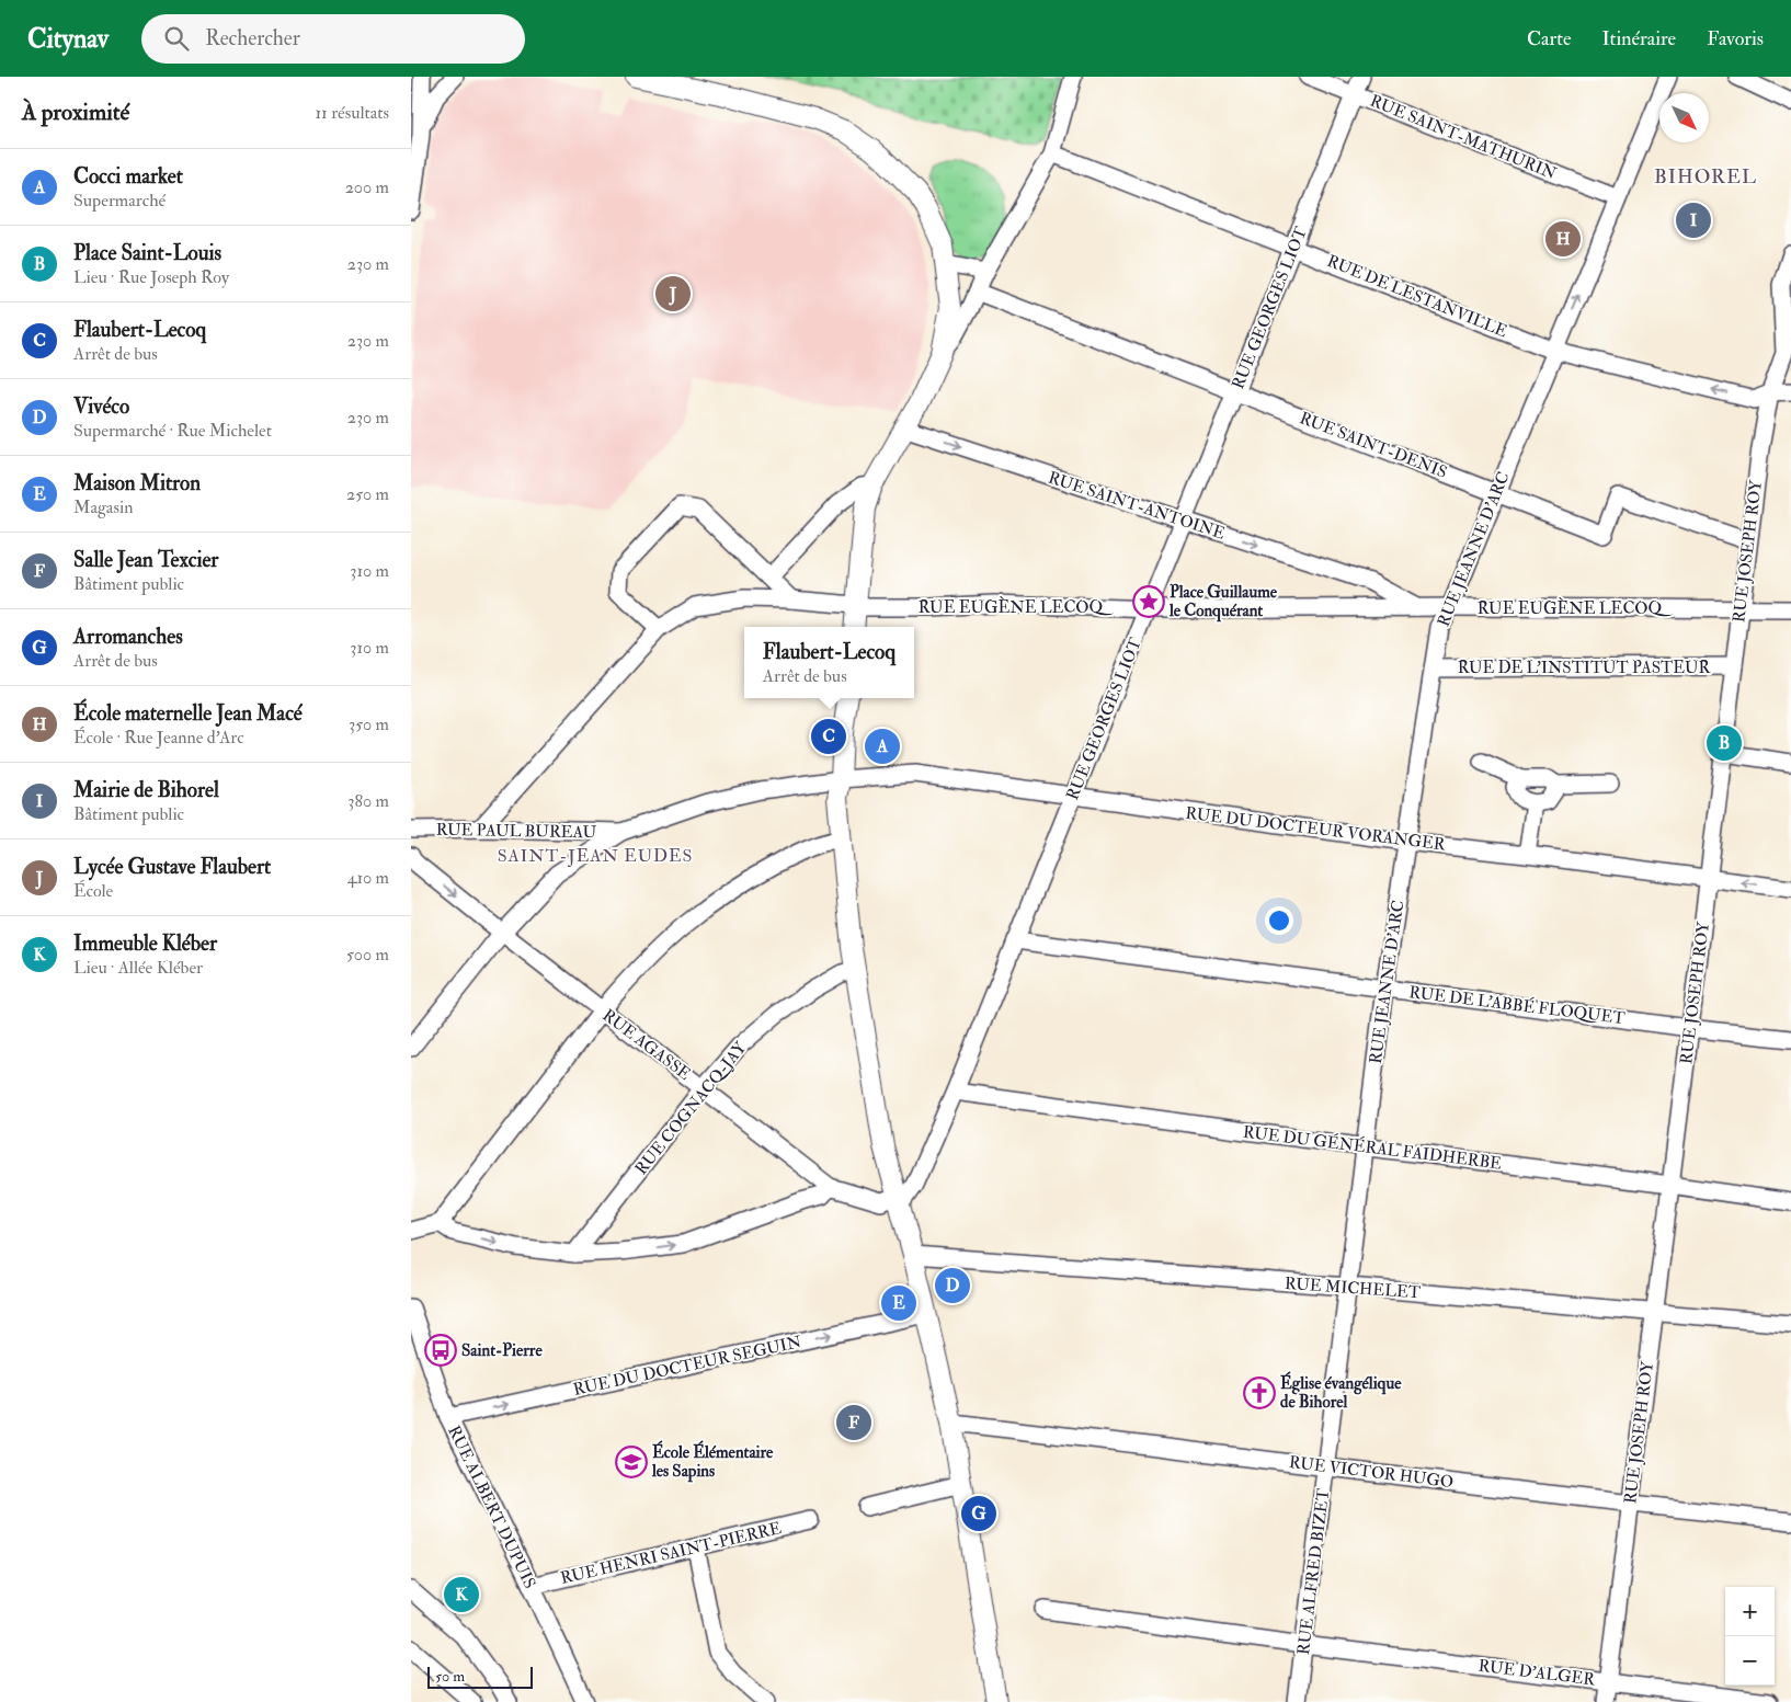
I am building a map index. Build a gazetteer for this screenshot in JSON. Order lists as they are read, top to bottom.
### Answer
{
  "streets": {
    "street": [
      "RUE SAINT-MATHURIN",
      "RUE DE LESTANVILLE",
      "RUE GEORGES LIOT",
      "RUE SAINT-DENIS",
      "RUE SAINT-ANTOINE",
      "RUE JEANNE D'ARC",
      "RUE JOSEPH ROY",
      "RUE EUGÈNE LECOQ",
      "RUE DE L'INSTITUT PASTEUR",
      "RUE DU DOCTEUR VORANGER",
      "RUE PAUL BUREAU",
      "RUE DE L'ABBÉ FLOQUET",
      "RUE AGASSE",
      "RUE COGNACQ-JAY",
      "RUE DU GÉNÉRAL FAIDHERBE",
      "RUE MICHELET",
      "RUE DU DOCTEUR SEGUIN",
      "RUE VICTOR HUGO",
      "RUE ALBERT DUPUIS",
      "RUE HENRI SAINT-PIERRE",
      "RUE ALFRED BIZET",
      "RUE D'ALGER"
    ]
  },
  "crossings": [
    ["RUE SAINT-MATHURIN", "RUE GEORGES LIOT"],
    ["RUE SAINT-MATHURIN", "RUE JEANNE D'ARC"],
    ["RUE DE LESTANVILLE", "RUE GEORGES LIOT"],
    ["RUE DE LESTANVILLE", "RUE JEANNE D'ARC"],
    ["RUE DE LESTANVILLE", "RUE JOSEPH ROY"],
    ["RUE GEORGES LIOT", "RUE SAINT-DENIS"],
    ["RUE GEORGES LIOT", "RUE SAINT-ANTOINE"],
    ["RUE GEORGES LIOT", "RUE EUGÈNE LECOQ"],
    ["RUE GEORGES LIOT", "RUE DU DOCTEUR VORANGER"],
    ["RUE GEORGES LIOT", "RUE DE L'ABBÉ FLOQUET"],
    ["RUE GEORGES LIOT", "RUE AGASSE"],
    ["RUE GEORGES LIOT", "RUE DU GÉNÉRAL FAIDHERBE"],
    ["RUE SAINT-DENIS", "RUE JEANNE D'ARC"],
    ["RUE SAINT-DENIS", "RUE JOSEPH ROY"],
    ["RUE SAINT-ANTOINE", "RUE EUGÈNE LECOQ"],
    ["RUE JEANNE D'ARC", "RUE EUGÈNE LECOQ"],
    ["RUE JEANNE D'ARC", "RUE DE L'INSTITUT PASTEUR"],
    ["RUE JEANNE D'ARC", "RUE DU DOCTEUR VORANGER"],
    ["RUE JEANNE D'ARC", "RUE DE L'ABBÉ FLOQUET"],
    ["RUE JEANNE D'ARC", "RUE DU GÉNÉRAL FAIDHERBE"],
    ["RUE JEANNE D'ARC", "RUE ALFRED BIZET"],
    ["RUE JOSEPH ROY", "RUE EUGÈNE LECOQ"],
    ["RUE JOSEPH ROY", "RUE DE L'INSTITUT PASTEUR"],
    ["RUE JOSEPH ROY", "RUE DU DOCTEUR VORANGER"],
    ["RUE JOSEPH ROY", "RUE DE L'ABBÉ FLOQUET"],
    ["RUE JOSEPH ROY", "RUE DU GÉNÉRAL FAIDHERBE"],
    ["RUE JOSEPH ROY", "RUE MICHELET"],
    ["RUE JOSEPH ROY", "RUE VICTOR HUGO"],
    ["RUE JOSEPH ROY", "RUE D'ALGER"],
    ["RUE EUGÈNE LECOQ", "RUE PAUL BUREAU"],
    ["RUE DU DOCTEUR VORANGER", "RUE PAUL BUREAU"],
    ["RUE AGASSE", "RUE COGNACQ-JAY"],
    ["RUE DU GÉNÉRAL FAIDHERBE", "RUE ALFRED BIZET"],
    ["RUE MICHELET", "RUE ALFRED BIZET"],
    ["RUE DU DOCTEUR SEGUIN", "RUE ALBERT DUPUIS"],
    ["RUE VICTOR HUGO", "RUE ALFRED BIZET"],
    ["RUE ALBERT DUPUIS", "RUE HENRI SAINT-PIERRE"],
    ["RUE ALFRED BIZET", "RUE D'ALGER"]
  ],
  "one_way": ["RUE SAINT-ANTOINE"],
  "districts": ["BIHOREL", "SAINT-JEAN EUDES"],
  "places": {
    "place": ["Place Guillaume le Conquérant"],
    "bus stop": ["Saint-Pierre"],
    "church": ["Église évangélique de Bihorel"],
    "school or university": ["École Élémentaire les Sapins"]
  },
  "scale_bar": "50 m",
  "north": "bottom right",
  "page": {
    "header": "Citynav",
    "search": "Rechercher",
    "nav": ["Carte", "Itinéraire", "Favoris"],
    "heading": ["À proximité", "11 résultats"],
    "list": [
      {
        "mark": "A",
        "name": "Cocci market",
        "note": "Supermarché",
        "value": "200 m"
      },
      {
        "mark": "B",
        "name": "Place Saint-Louis",
        "note": "Lieu · Rue Joseph Roy",
        "value": "230 m"
      },
      {
        "mark": "C",
        "name": "Flaubert-Lecoq",
        "note": "Arrêt de bus",
        "value": "230 m"
      },
      {
        "mark": "D",
        "name": "Vivéco",
        "note": "Supermarché · Rue Michelet",
        "value": "230 m"
      },
      {
        "mark": "E",
        "name": "Maison Mitron",
        "note": "Magasin",
        "value": "250 m"
      },
      {
        "mark": "F",
        "name": "Salle Jean Texcier",
        "note": "Bâtiment public",
        "value": "310 m"
      },
      {
        "mark": "G",
        "name": "Arromanches",
        "note": "Arrêt de bus",
        "value": "310 m"
      },
      {
        "mark": "H",
        "name": "École maternelle Jean Macé",
        "note": "École · Rue Jeanne d'Arc",
        "value": "350 m"
      },
      {
        "mark": "I",
        "name": "Mairie de Bihorel",
        "note": "Bâtiment public",
        "value": "380 m"
      },
      {
        "mark": "J",
        "name": "Lycée Gustave Flaubert",
        "note": "École",
        "value": "410 m"
      },
      {
        "mark": "K",
        "name": "Immeuble Kléber",
        "note": "Lieu · Allée Kléber",
        "value": "500 m"
      }
    ],
    "pins": [
      "I",
      "H",
      "J",
      "C",
      "B",
      "A",
      "D",
      "E",
      "F",
      "G",
      "K"
    ],
    "popup": ["Flaubert-Lecoq", "Arrêt de bus"],
    "map_buttons": ["+", "−"],
    "scale": "50 m"
  }
}
